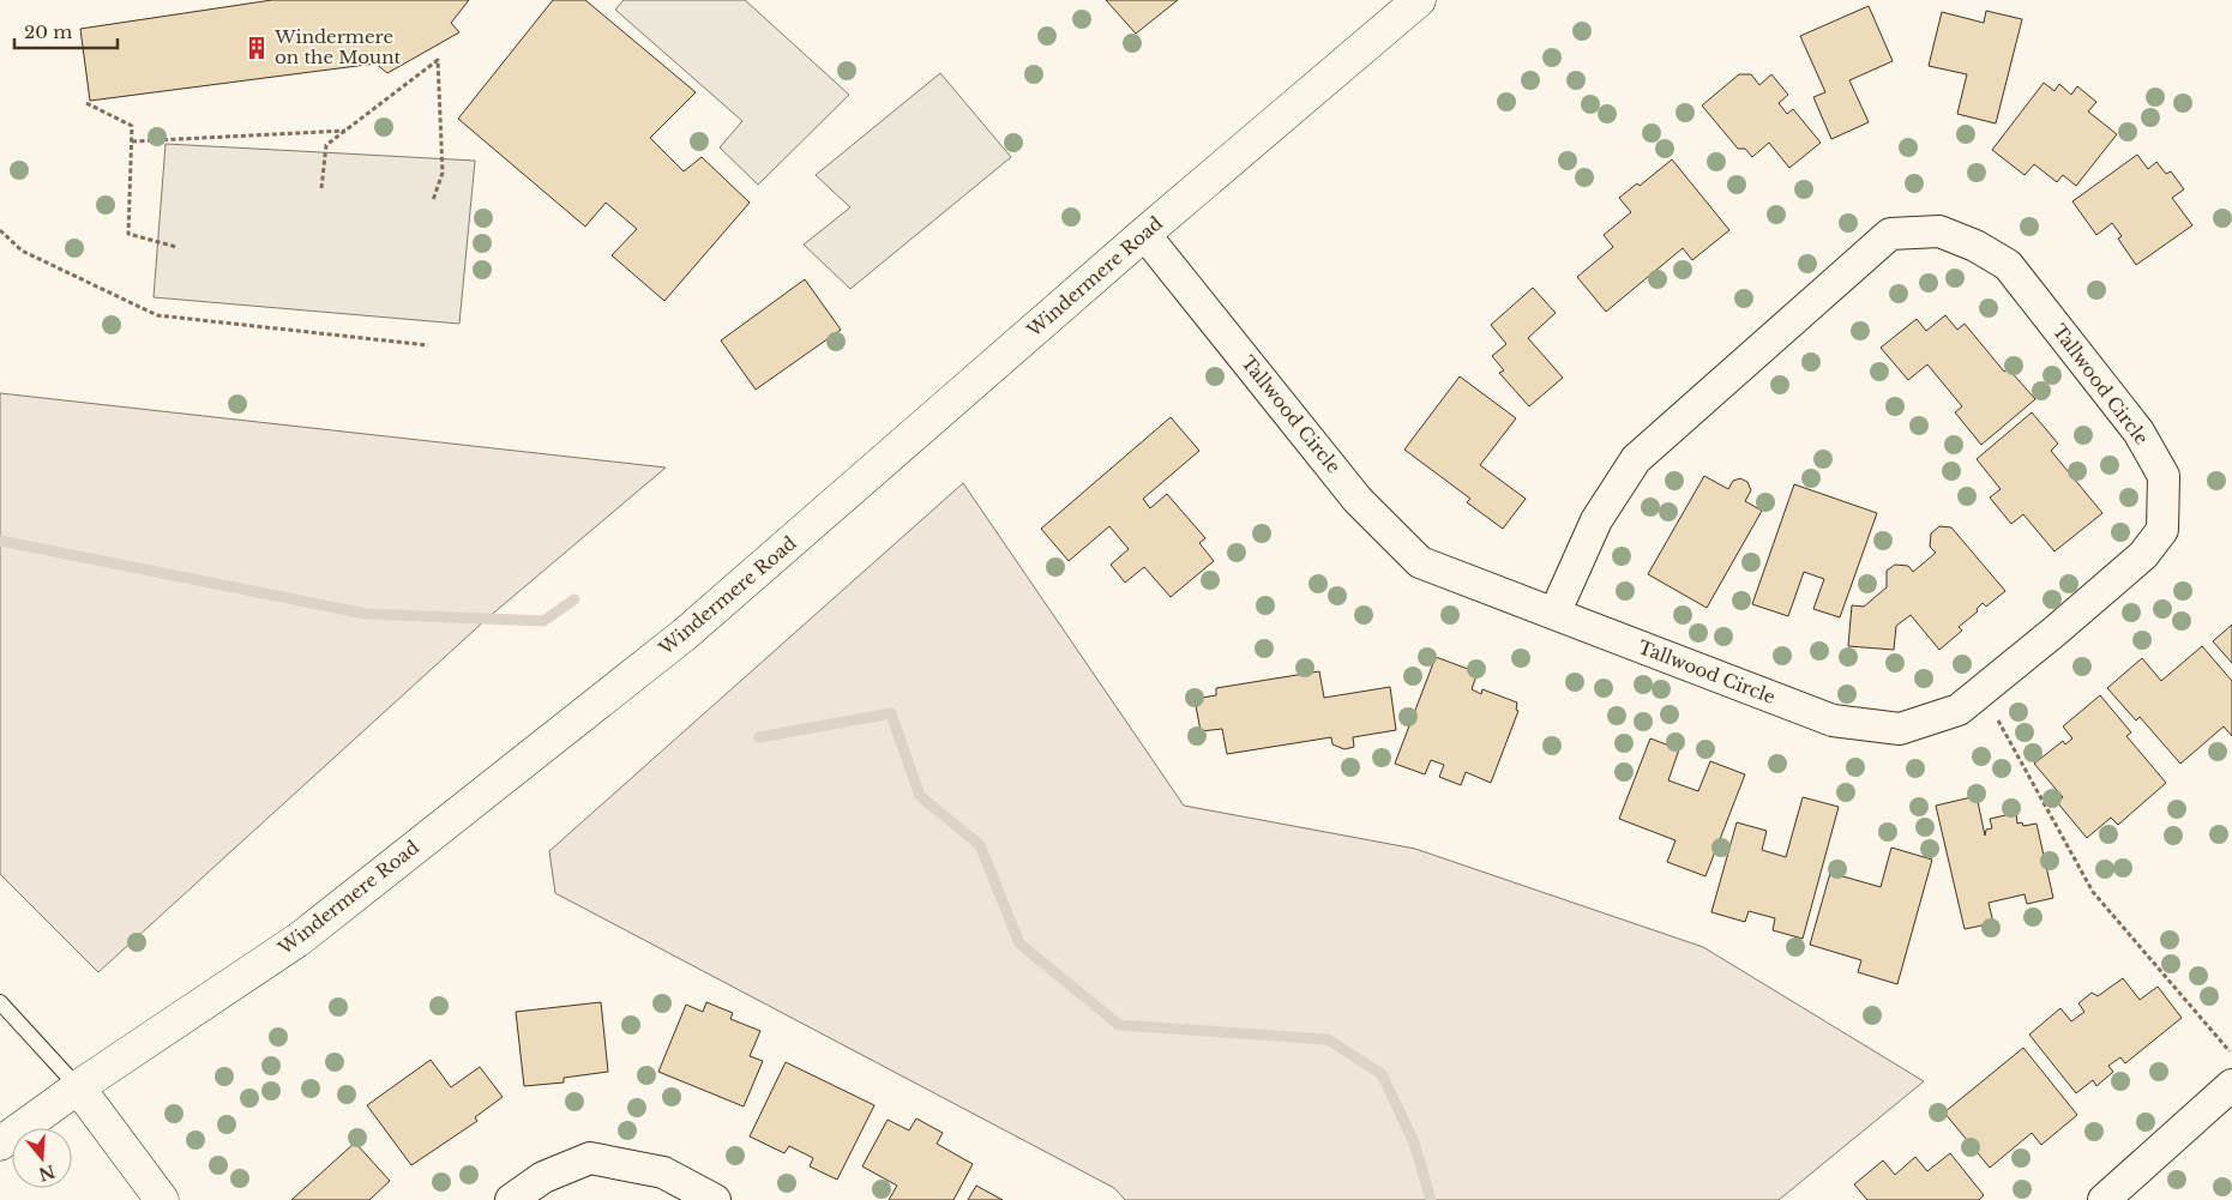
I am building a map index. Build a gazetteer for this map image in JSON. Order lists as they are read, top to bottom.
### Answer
{
  "streets": {
    "main road": ["Windermere Road"],
    "street": ["Tallwood Circle"]
  },
  "crossings": [
    ["Windermere Road", "Tallwood Circle"]
  ],
  "places": {
    "building": ["Windermere on the Mount"]
  },
  "scale_bar": "20 m",
  "north": "bottom"
}
